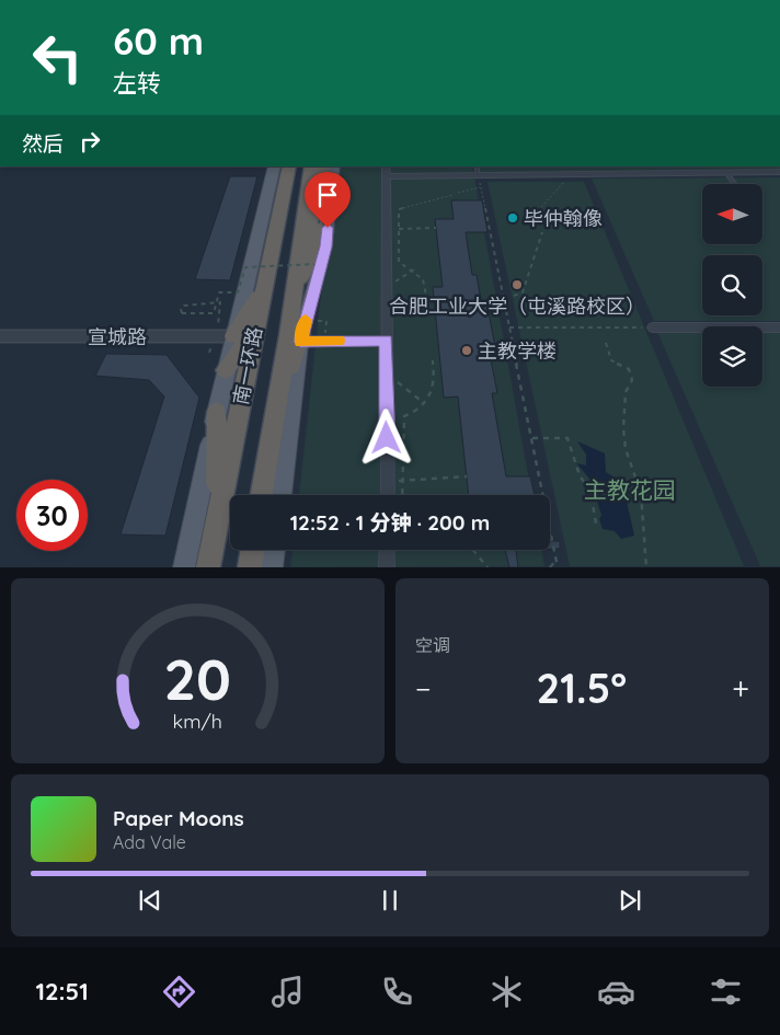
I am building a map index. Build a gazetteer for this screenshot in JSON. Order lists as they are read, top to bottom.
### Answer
{
  "streets": {
    "highway": ["南一环路"],
    "street": ["宣城路"]
  },
  "parks": ["主教花园"],
  "places": ["毕仲翰像", "合肥工业大学（屯溪路校区）", "主教学楼"],
  "north": "left",
  "page": {
    "turn": ["60 m", "左转"],
    "then": "然后",
    "limit": "30",
    "trip": "12:52 · 1 分钟 · 200 m",
    "tile": "空调",
    "heat": ["−", "21.5°", "+"],
    "song": ["Paper Moons", "Ada Vale"],
    "tabs": "12:51",
    "gauge": ["20", "km/h"]
  }
}
